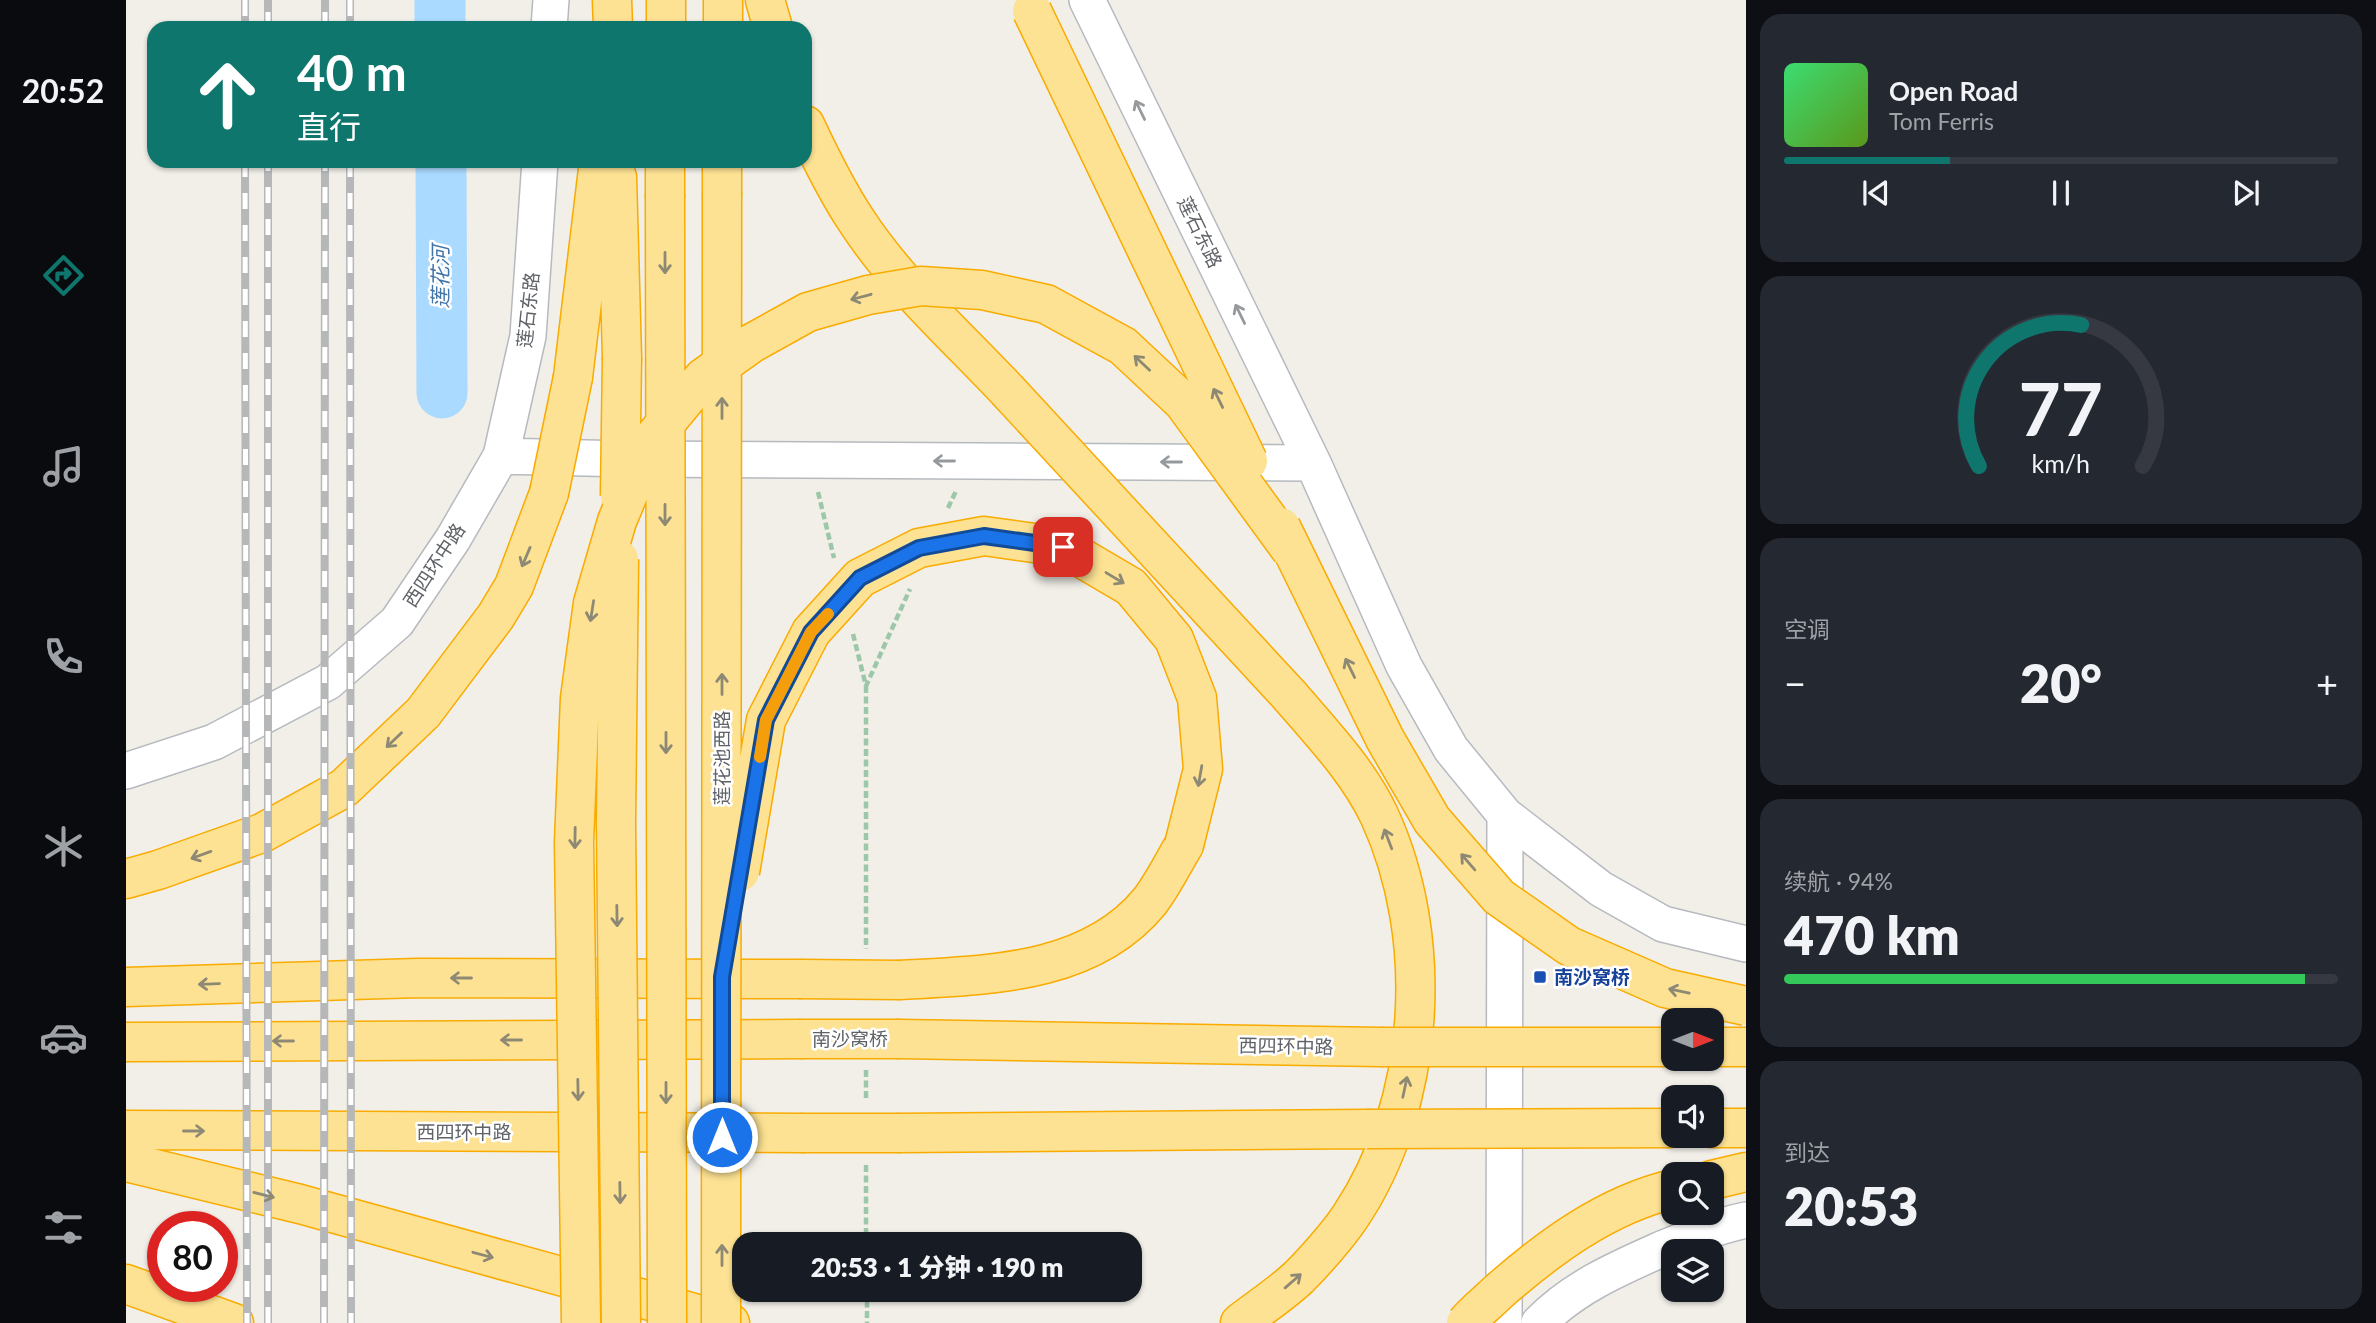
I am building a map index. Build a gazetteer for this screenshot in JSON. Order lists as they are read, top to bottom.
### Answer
{
  "streets": {
    "highway": ["西四环中路", "莲花池西路", "南沙窝桥"],
    "street": ["莲石东路"]
  },
  "crossings": [
    ["莲石东路", "西四环中路"],
    ["西四环中路", "南沙窝桥"]
  ],
  "one_way": ["莲石东路", "西四环中路"],
  "water": ["莲花河"],
  "places": {
    "transit": ["南沙窝桥"]
  },
  "north": "right",
  "page": {
    "tabs": "20:52",
    "turn": ["40 m", "直行"],
    "song": ["Open Road", "Tom Ferris"],
    "tile": [
      "空调",
      ["续航 · 94%", "470 km"],
      ["到达", "20:53"]
    ],
    "heat": ["−", "20°", "+"],
    "limit": "80",
    "trip": "20:53 · 1 分钟 · 190 m",
    "gauge": ["77", "km/h"]
  }
}
